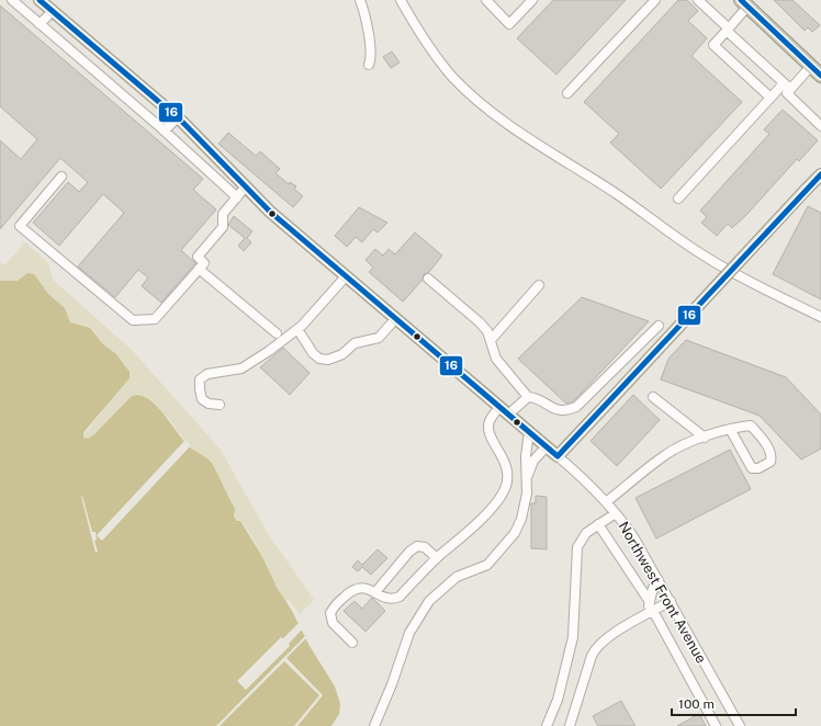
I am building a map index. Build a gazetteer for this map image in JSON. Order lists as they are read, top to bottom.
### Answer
{
  "streets": {
    "main road": ["Northwest Front Avenue"]
  },
  "lines": ["transit line 16"],
  "scale_bar": "100 m"
}
